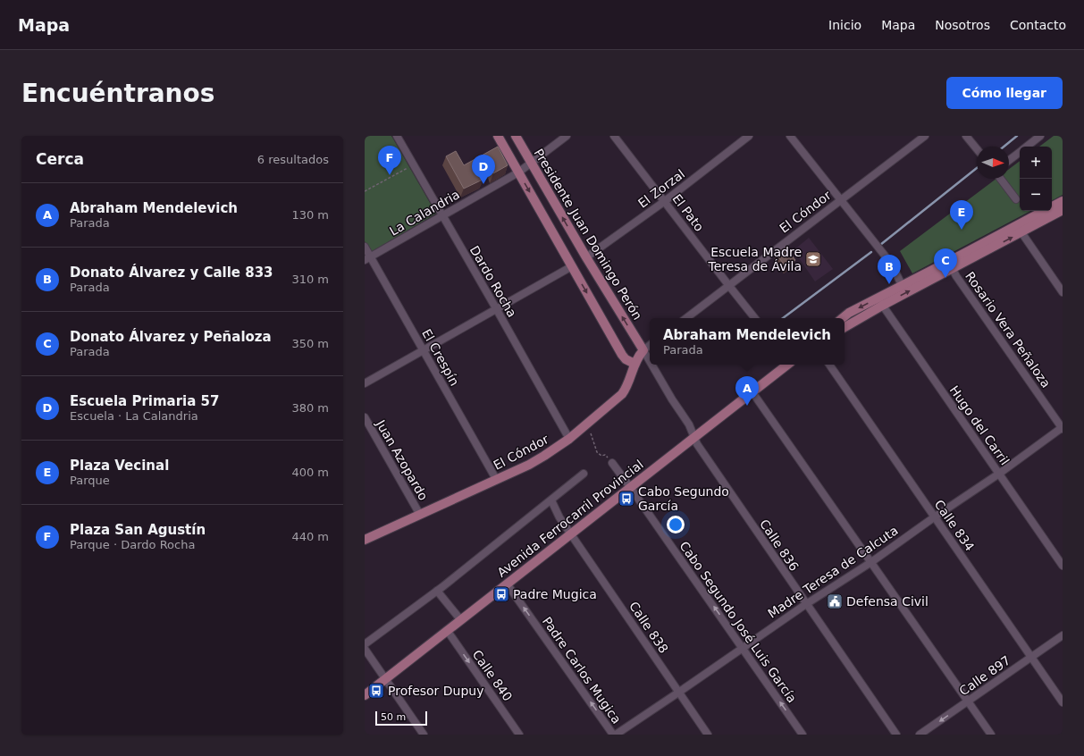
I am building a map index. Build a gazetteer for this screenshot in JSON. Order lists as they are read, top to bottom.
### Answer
{
  "streets": {
    "main road": ["El Cóndor", "Presidente Juan Domingo Perón", "Avenida Ferrocarril Provincial"],
    "street": [
      "El Zorzal",
      "La Calandria",
      "El Pato",
      "Dardo Rocha",
      "Rosario Vera Peñaloza",
      "El Crespín",
      "Hugo del Carril",
      "Juan Azopardo",
      "Calle 834",
      "Calle 836",
      "Madre Teresa de Calcuta",
      "Cabo Segundo José Luis García",
      "Calle 838",
      "Padre Carlos Mugica",
      "Calle 840",
      "Calle 897"
    ]
  },
  "crossings": [
    ["El Zorzal", "El Pato"],
    ["El Zorzal", "Presidente Juan Domingo Perón"],
    ["El Cóndor", "El Pato"],
    ["El Cóndor", "Presidente Juan Domingo Perón"],
    ["El Cóndor", "Dardo Rocha"],
    ["El Cóndor", "El Crespín"],
    ["El Cóndor", "Juan Azopardo"],
    ["La Calandria", "Presidente Juan Domingo Perón"],
    ["La Calandria", "Dardo Rocha"],
    ["La Calandria", "El Crespín"],
    ["Presidente Juan Domingo Perón", "Avenida Ferrocarril Provincial"],
    ["Presidente Juan Domingo Perón", "Calle 836"],
    ["Rosario Vera Peñaloza", "Madre Teresa de Calcuta"],
    ["Hugo del Carril", "Madre Teresa de Calcuta"],
    ["Avenida Ferrocarril Provincial", "Calle 836"],
    ["Avenida Ferrocarril Provincial", "Cabo Segundo José Luis García"],
    ["Avenida Ferrocarril Provincial", "Calle 838"],
    ["Avenida Ferrocarril Provincial", "Padre Carlos Mugica"],
    ["Avenida Ferrocarril Provincial", "Calle 840"],
    ["Calle 834", "Madre Teresa de Calcuta"],
    ["Calle 834", "Calle 897"],
    ["Calle 836", "Madre Teresa de Calcuta"],
    ["Madre Teresa de Calcuta", "Cabo Segundo José Luis García"],
    ["Madre Teresa de Calcuta", "Calle 838"],
    ["Madre Teresa de Calcuta", "Padre Carlos Mugica"]
  ],
  "one_way": ["Cabo Segundo José Luis García", "Padre Carlos Mugica", "Calle 840"],
  "places": {
    "school or university": ["Escuela Madre Teresa de Ávila"],
    "bus stop": ["Cabo Segundo García", "Padre Mugica", "Profesor Dupuy"],
    "public building": ["Defensa Civil"]
  },
  "scale_bar": "50 m",
  "north": "right",
  "page": {
    "header": "Mapa",
    "nav": [
      "Inicio",
      "Mapa",
      "Nosotros",
      "Contacto"
    ],
    "buttons": "Cómo llegar",
    "title": "Encuéntranos",
    "heading": ["Cerca", "6 resultados"],
    "pins": [
      "F",
      "D",
      "E",
      "C",
      "B",
      "A"
    ],
    "map_buttons": ["+", "−"],
    "list": [
      {
        "mark": "A",
        "name": "Abraham Mendelevich",
        "note": "Parada",
        "value": "130 m"
      },
      {
        "mark": "B",
        "name": "Donato Álvarez y Calle 833",
        "note": "Parada",
        "value": "310 m"
      },
      {
        "mark": "C",
        "name": "Donato Álvarez y Peñaloza",
        "note": "Parada",
        "value": "350 m"
      },
      {
        "mark": "D",
        "name": "Escuela Primaria 57",
        "note": "Escuela · La Calandria",
        "value": "380 m"
      },
      {
        "mark": "E",
        "name": "Plaza Vecinal",
        "note": "Parque",
        "value": "400 m"
      },
      {
        "mark": "F",
        "name": "Plaza San Agustín",
        "note": "Parque · Dardo Rocha",
        "value": "440 m"
      }
    ],
    "popup": ["Abraham Mendelevich", "Parada"],
    "scale": "50 m"
  }
}
